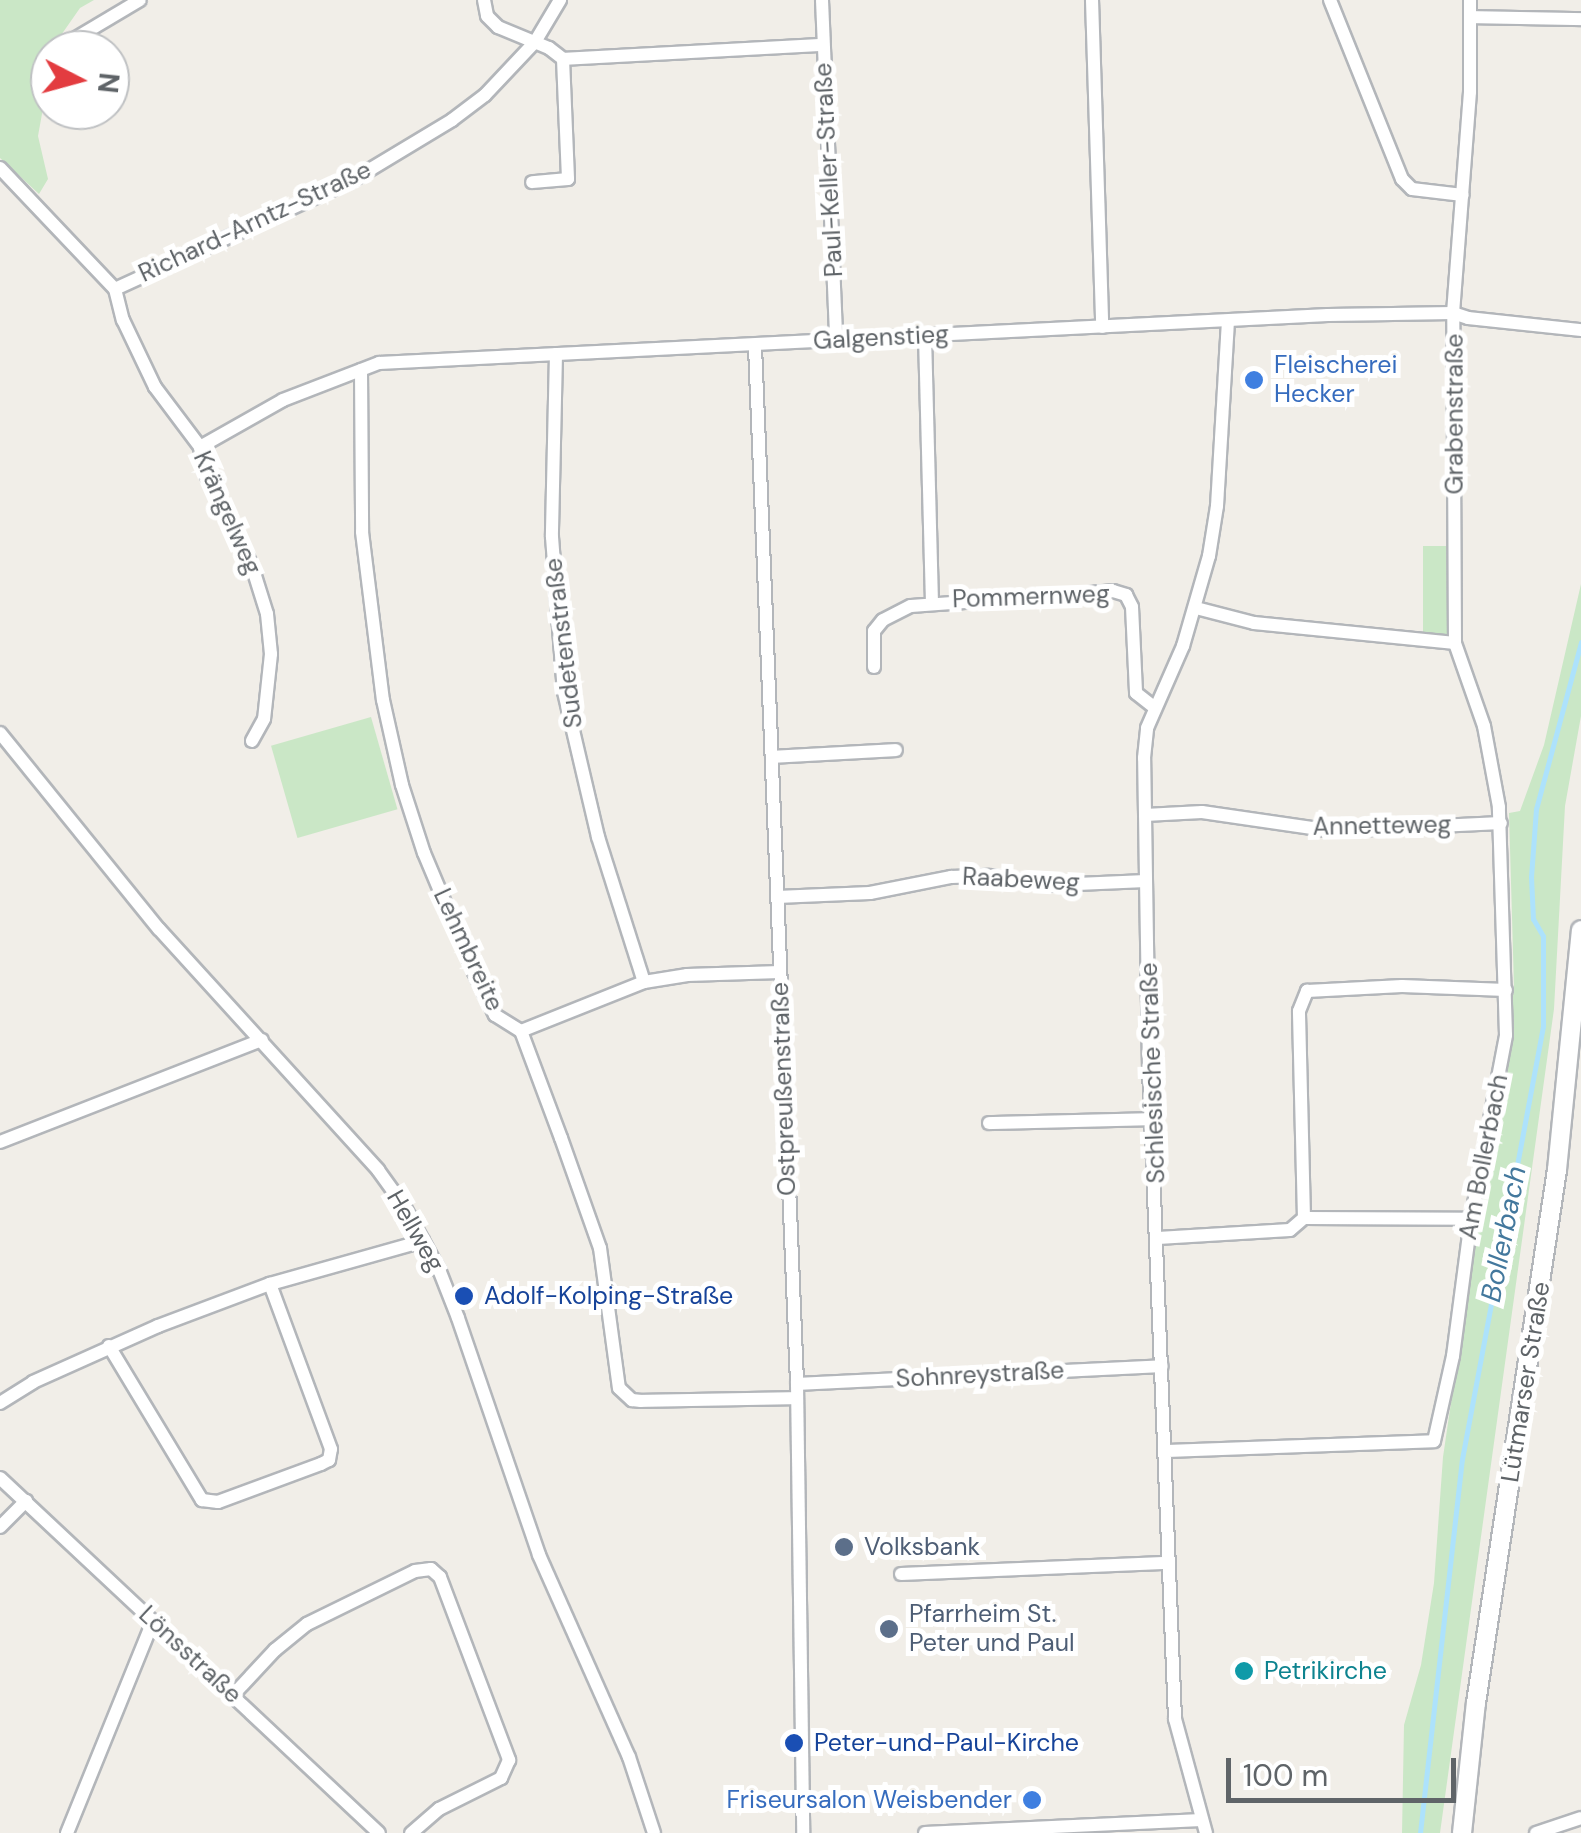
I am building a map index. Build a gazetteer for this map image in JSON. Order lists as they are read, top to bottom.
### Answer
{
  "streets": {
    "main road": ["Lütmarser Straße"],
    "street": [
      "Paul-Keller-Straße",
      "Richard-Arntz-Straße",
      "Galgenstieg",
      "Grabenstraße",
      "Krängelweg",
      "Pommernweg",
      "Sudetenstraße",
      "Annetteweg",
      "Raabeweg",
      "Lehmbreite",
      "Schlesische Straße",
      "Ostpreußenstraße",
      "Am Bollerbach",
      "Hellweg",
      "Sohnreystraße",
      "Lönsstraße"
    ]
  },
  "crossings": [
    ["Paul-Keller-Straße", "Galgenstieg"],
    ["Richard-Arntz-Straße", "Krängelweg"],
    ["Galgenstieg", "Grabenstraße"],
    ["Galgenstieg", "Krängelweg"],
    ["Galgenstieg", "Pommernweg"],
    ["Galgenstieg", "Sudetenstraße"],
    ["Galgenstieg", "Lehmbreite"],
    ["Galgenstieg", "Schlesische Straße"],
    ["Galgenstieg", "Ostpreußenstraße"],
    ["Grabenstraße", "Annetteweg"],
    ["Grabenstraße", "Am Bollerbach"],
    ["Pommernweg", "Schlesische Straße"],
    ["Annetteweg", "Schlesische Straße"],
    ["Annetteweg", "Am Bollerbach"],
    ["Raabeweg", "Schlesische Straße"],
    ["Raabeweg", "Ostpreußenstraße"],
    ["Lehmbreite", "Ostpreußenstraße"],
    ["Lehmbreite", "Sohnreystraße"],
    ["Schlesische Straße", "Am Bollerbach"],
    ["Schlesische Straße", "Sohnreystraße"],
    ["Ostpreußenstraße", "Sohnreystraße"]
  ],
  "water": ["Bollerbach"],
  "places": [
    "Fleischerei Hecker",
    "Adolf-Kolping-Straße",
    "Volksbank",
    "Pfarrheim St. Peter und Paul",
    "Petrikirche",
    "Peter-und-Paul-Kirche",
    "Friseursalon Weisbender"
  ],
  "scale_bar": "100 m",
  "north": "right"
}
